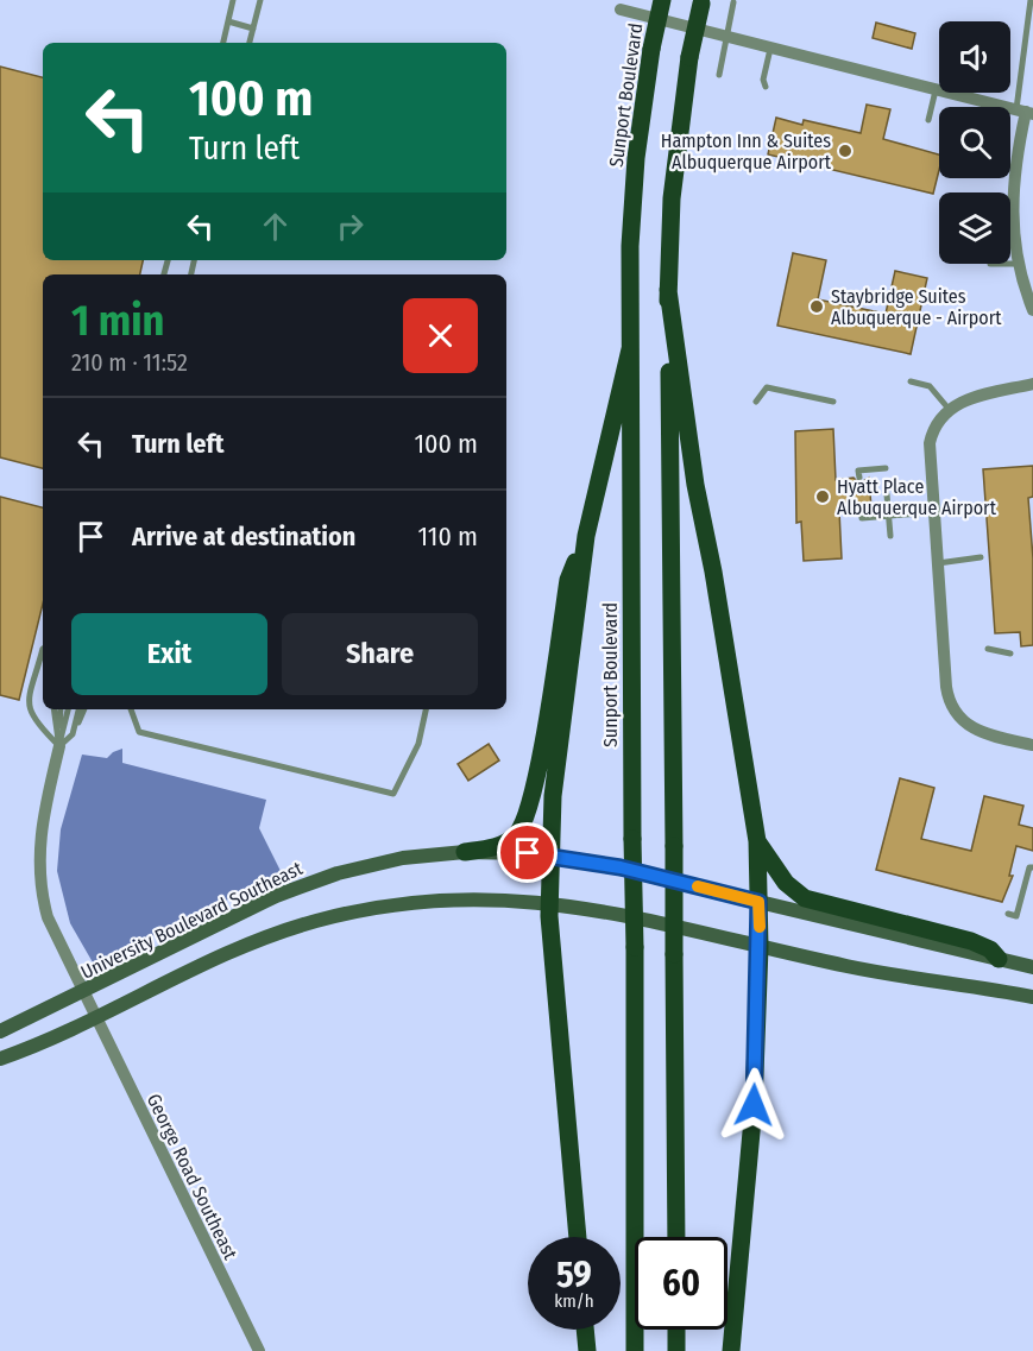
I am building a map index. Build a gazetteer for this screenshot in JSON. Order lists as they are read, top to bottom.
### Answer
{
  "streets": {
    "main road": ["Sunport Boulevard", "University Boulevard Southeast"],
    "street": ["George Road Southeast"]
  },
  "crossings": [
    ["University Boulevard Southeast", "George Road Southeast"]
  ],
  "places": ["Hampton Inn & Suites Albuquerque Airport", "Staybridge Suites Albuquerque - Airport", "Hyatt Place Albuquerque Airport"],
  "page": {
    "turn": ["100 m", "Turn left"],
    "heading": ["1 min", "210 m · 11:52"],
    "list": [
      {
        "name": "Turn left",
        "value": "100 m"
      },
      {
        "name": "Arrive at destination",
        "value": "110 m"
      }
    ],
    "buttons": ["Exit", "Share"],
    "speed": "59 km/h",
    "limit": "60"
  }
}
